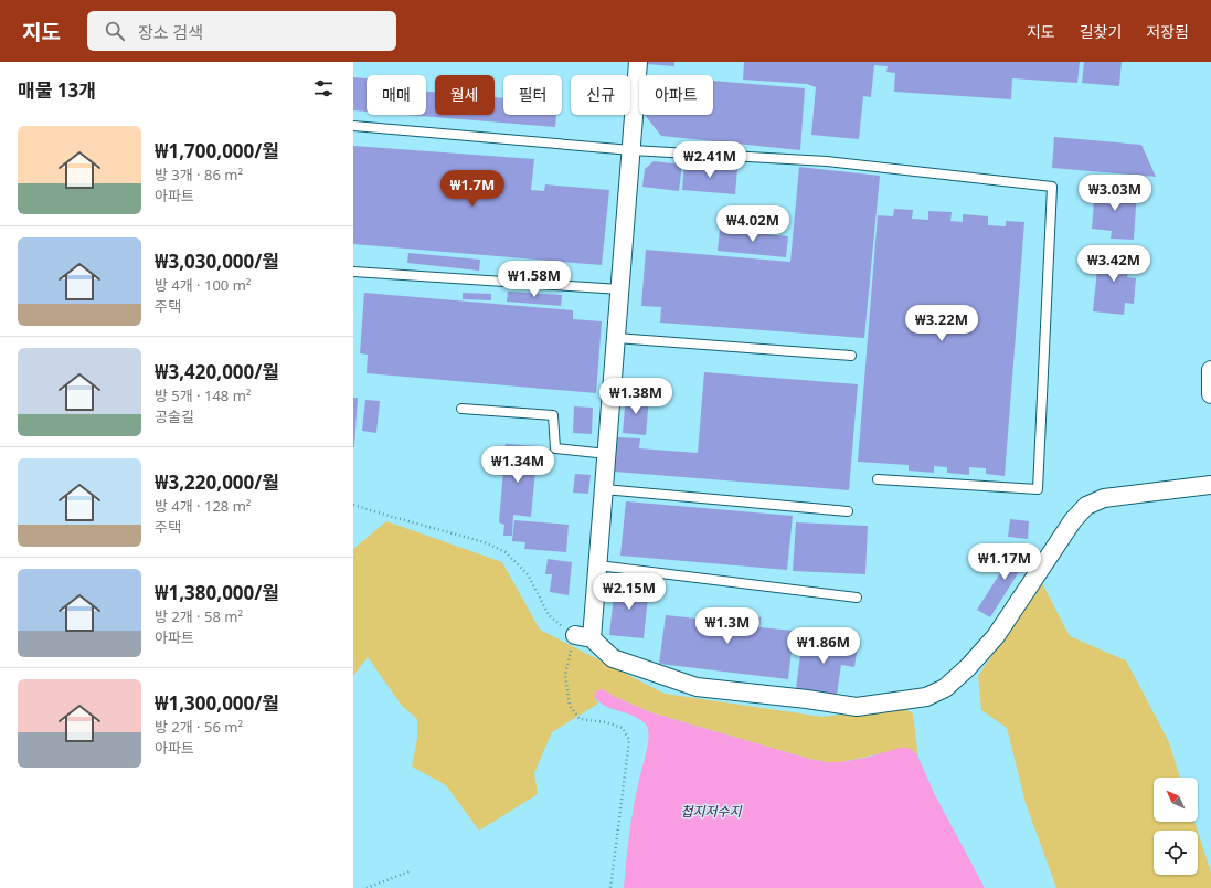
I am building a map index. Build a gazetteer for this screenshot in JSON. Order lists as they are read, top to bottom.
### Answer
{
  "water": ["첩지저수지"],
  "north": "top left",
  "page": {
    "header": "지도",
    "search": "장소 검색",
    "nav": ["지도", "길찾기", "저장됨"],
    "heading": "매물 13개",
    "chip": [
      "매매",
      "월세",
      "필터",
      "신규",
      "아파트"
    ],
    "list": [
      {
        "name": "₩1,700,000/월",
        "note": "방 3개 · 86 m² · 아파트"
      },
      {
        "name": "₩3,030,000/월",
        "note": "방 4개 · 100 m² · 주택"
      },
      {
        "name": "₩3,420,000/월",
        "note": "방 5개 · 148 m² · 공술길"
      },
      {
        "name": "₩3,220,000/월",
        "note": "방 4개 · 128 m² · 주택"
      },
      {
        "name": "₩1,380,000/월",
        "note": "방 2개 · 58 m² · 아파트"
      },
      {
        "name": "₩1,300,000/월",
        "note": "방 2개 · 56 m² · 아파트"
      }
    ],
    "price": [
      "₩2.41M",
      "₩1.7M",
      "₩3.03M",
      "₩4.02M",
      "₩3.42M",
      "₩1.58M",
      "₩3.22M",
      "₩1.38M",
      "₩1.34M",
      "₩1.17M",
      "₩2.15M",
      "₩1.3M",
      "₩1.86M"
    ]
  }
}
